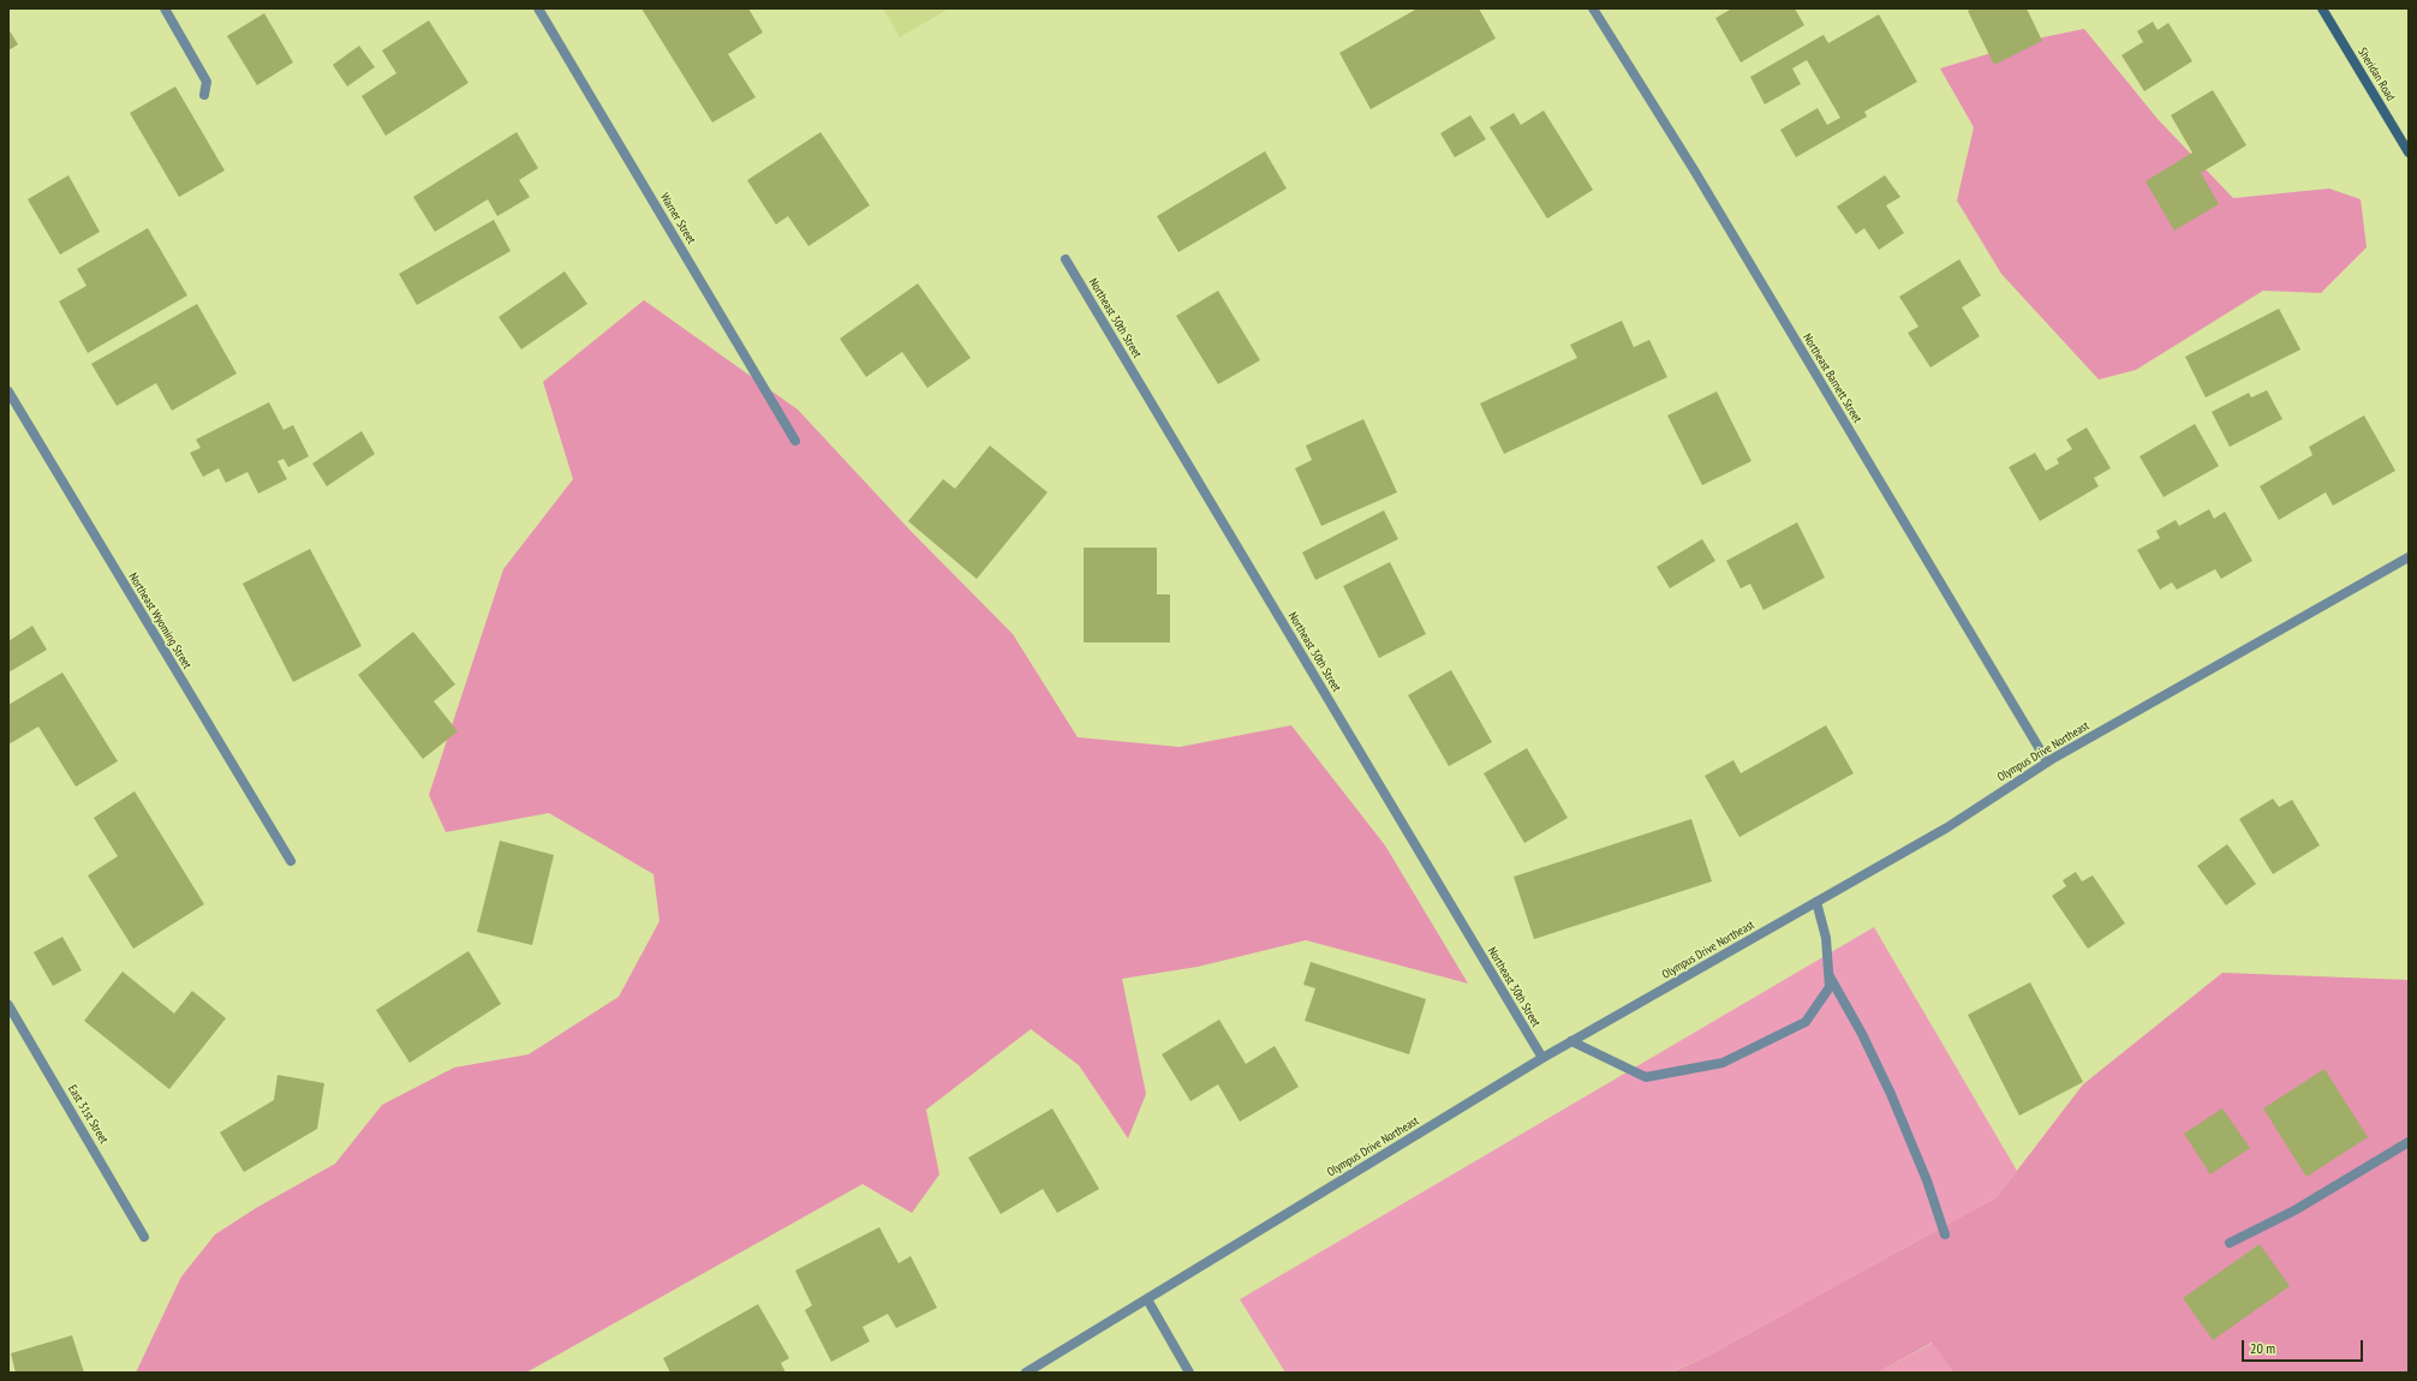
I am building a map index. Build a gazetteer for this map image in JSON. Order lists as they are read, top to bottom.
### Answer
{
  "streets": {
    "main road": ["Sheridan Road"],
    "street": [
      "Warner Street",
      "Northeast 30th Street",
      "Northeast Barnett Street",
      "Northeast Wyoming Street",
      "Olympus Drive Northeast",
      "East 31st Street"
    ]
  },
  "crossings": [
    ["Northeast 30th Street", "Olympus Drive Northeast"],
    ["Northeast Barnett Street", "Olympus Drive Northeast"]
  ],
  "scale_bar": "20 m"
}
